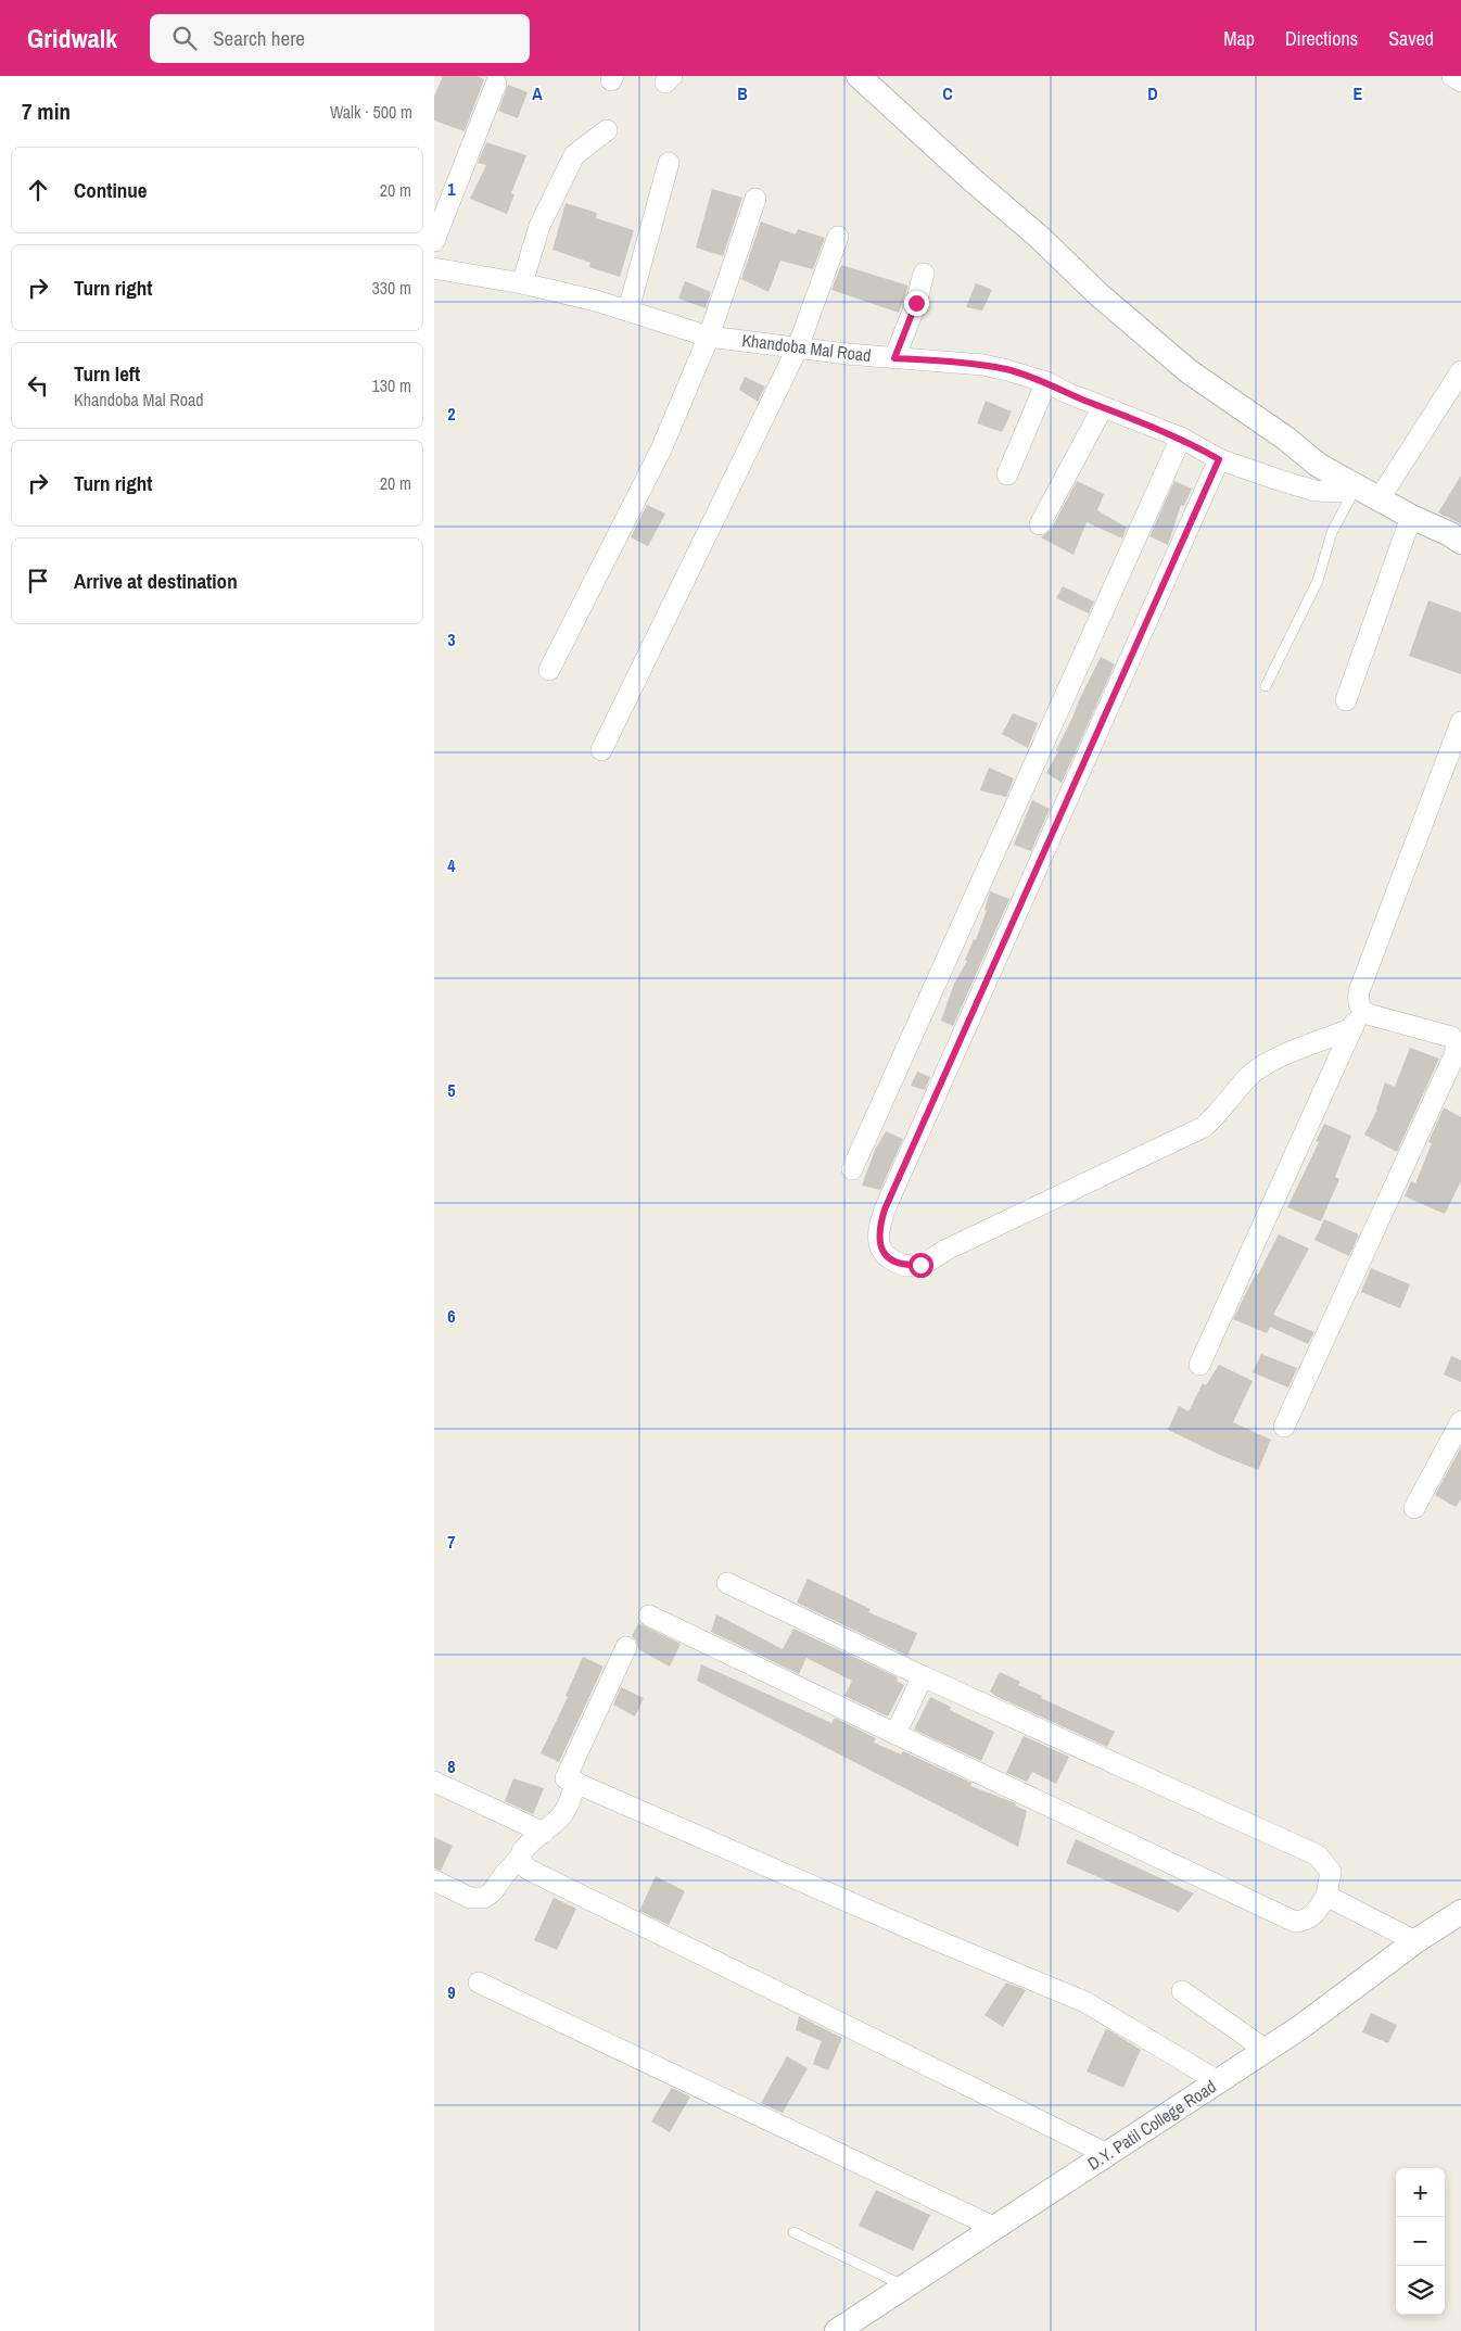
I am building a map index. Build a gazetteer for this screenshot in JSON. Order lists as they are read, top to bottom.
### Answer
{
  "streets": {
    "street": ["Khandoba Mal Road", "D.Y. Patil College Road"]
  },
  "page": {
    "header": "Gridwalk",
    "search": "Search here",
    "nav": ["Map", "Directions", "Saved"],
    "heading": ["7 min", "Walk · 500 m"],
    "list": [
      ["Continue", "20 m"],
      ["Turn right", "330 m"],
      ["Turn left", "Khandoba Mal Road", "130 m"],
      ["Turn right", "20 m"],
      "Arrive at destination"
    ],
    "map_buttons": ["+", "−"]
  },
  "grid": {
    "columns": [
      "A",
      "B",
      "C",
      "D",
      "E"
    ],
    "rows": [
      "1",
      "2",
      "3",
      "4",
      "5",
      "6",
      "7",
      "8",
      "9"
    ]
  }
}
